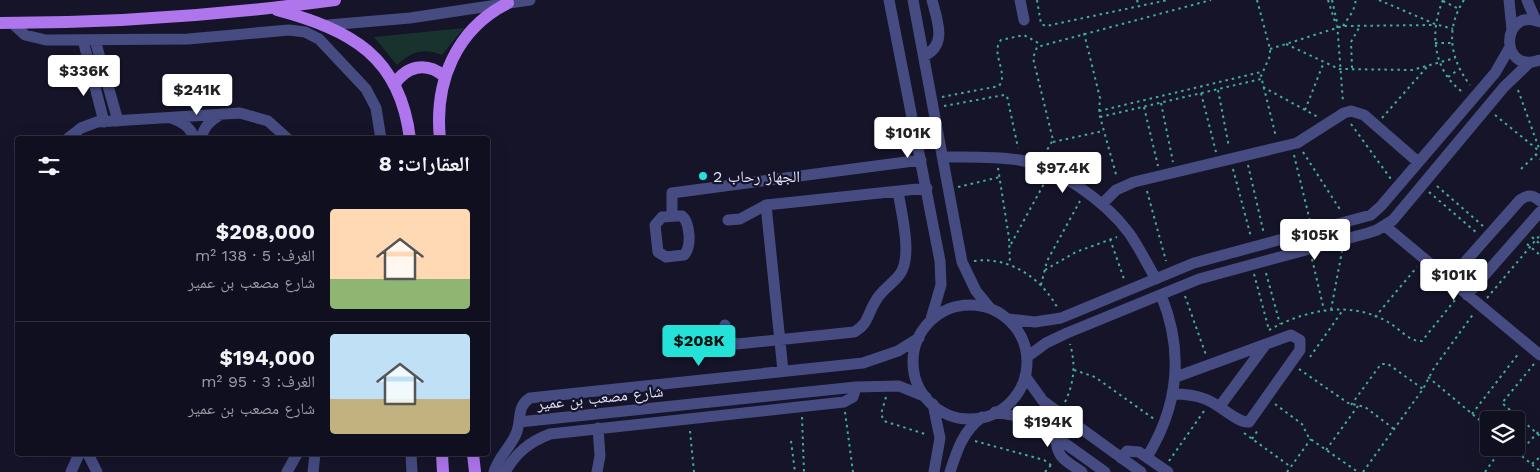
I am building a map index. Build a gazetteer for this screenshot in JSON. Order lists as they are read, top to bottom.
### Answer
{
  "streets": {
    "street": ["شارع مصعب بن عمير"]
  },
  "places": ["الجهاز رحاب 2"],
  "page": {
    "price": [
      "$336K",
      "$241K",
      "$101K",
      "$97.4K",
      "$105K",
      "$101K",
      "$208K",
      "$194K"
    ],
    "heading": "العقارات: 8",
    "list": [
      {
        "name": "$208,000",
        "note": "الغرف: 5 · 138 m² · شارع مصعب بن عمير"
      },
      {
        "name": "$194,000",
        "note": "الغرف: 3 · 95 m² · شارع مصعب بن عمير"
      }
    ]
  }
}
